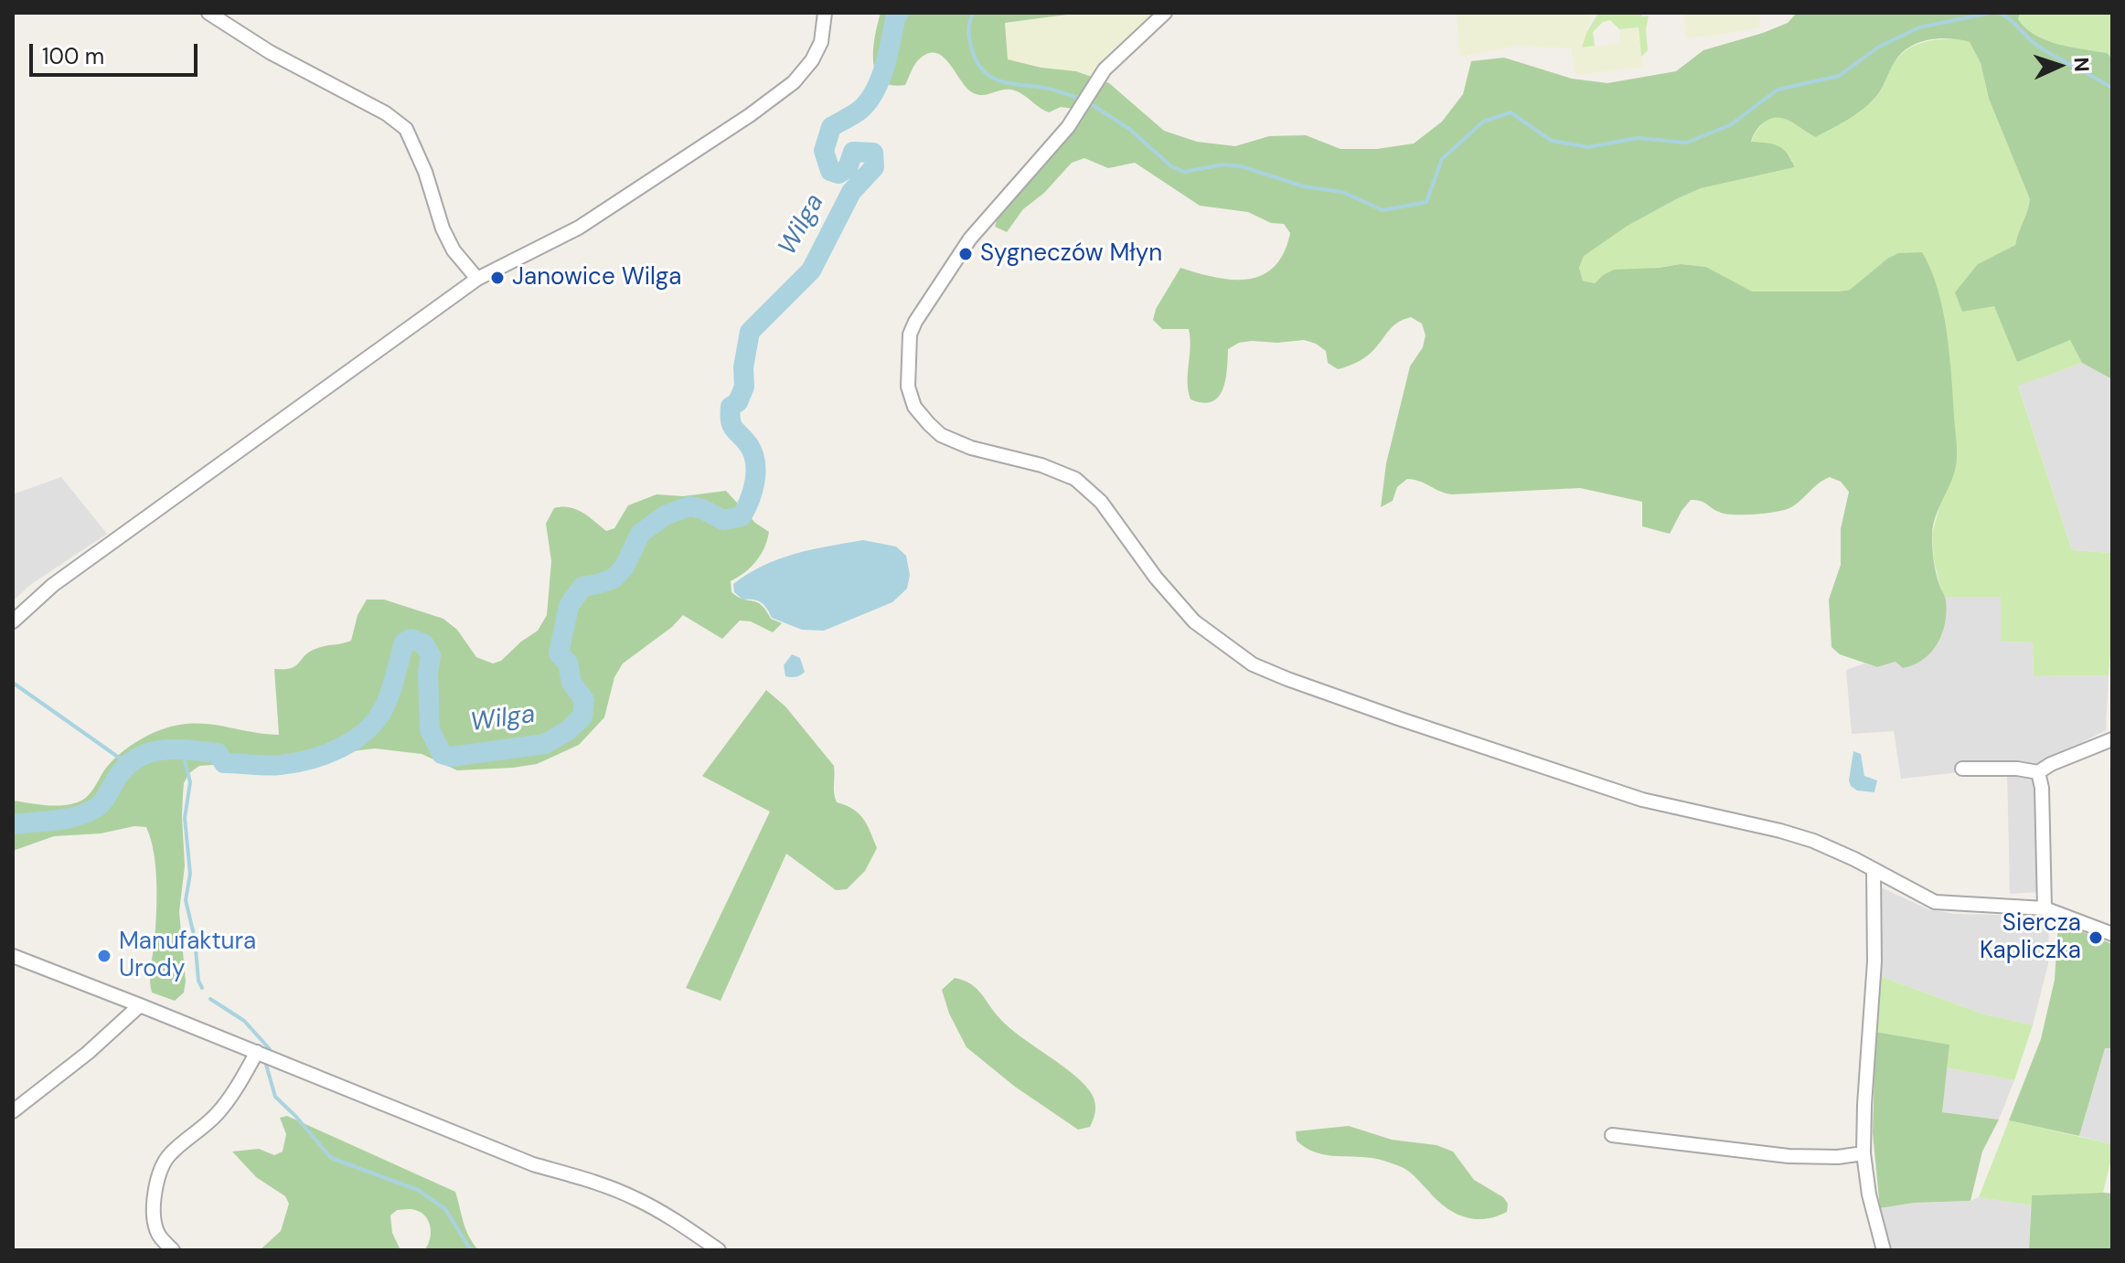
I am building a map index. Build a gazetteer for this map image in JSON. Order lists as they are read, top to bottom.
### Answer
{
  "water": ["Wilga"],
  "places": [
    "Sygneczów Młyn",
    "Janowice Wilga",
    "Siercza Kapliczka",
    "Manufaktura Urody"
  ],
  "scale_bar": "100 m",
  "north": "right"
}
